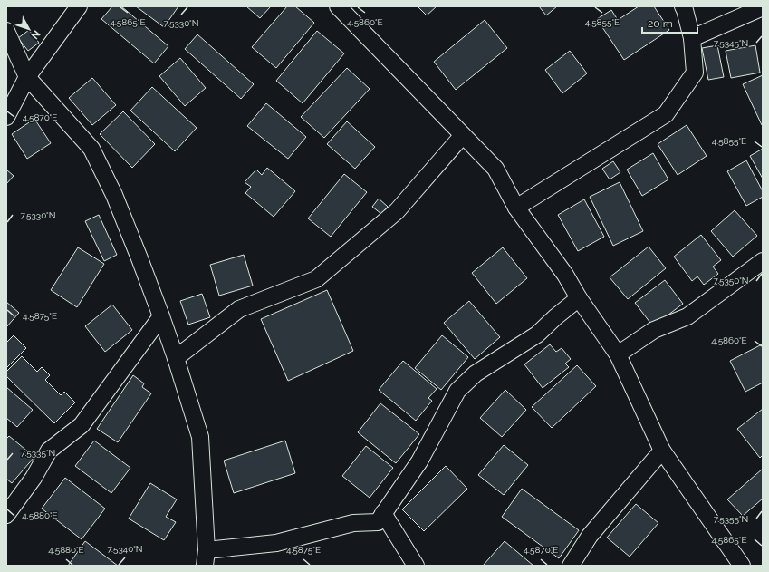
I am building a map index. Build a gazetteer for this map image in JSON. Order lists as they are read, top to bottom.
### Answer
{
  "scale_bar": "20 m",
  "north": "bottom right",
  "coordinates": [
    "4.5865°E",
    "4.5860°E",
    "4.5855°E",
    "7.5330°N",
    "7.5345°N",
    "4.5870°E",
    "7.5350°N",
    "4.5875°E",
    "7.5335°N",
    "4.5880°E",
    "7.5355°N",
    "7.5340°N"
  ]
}
